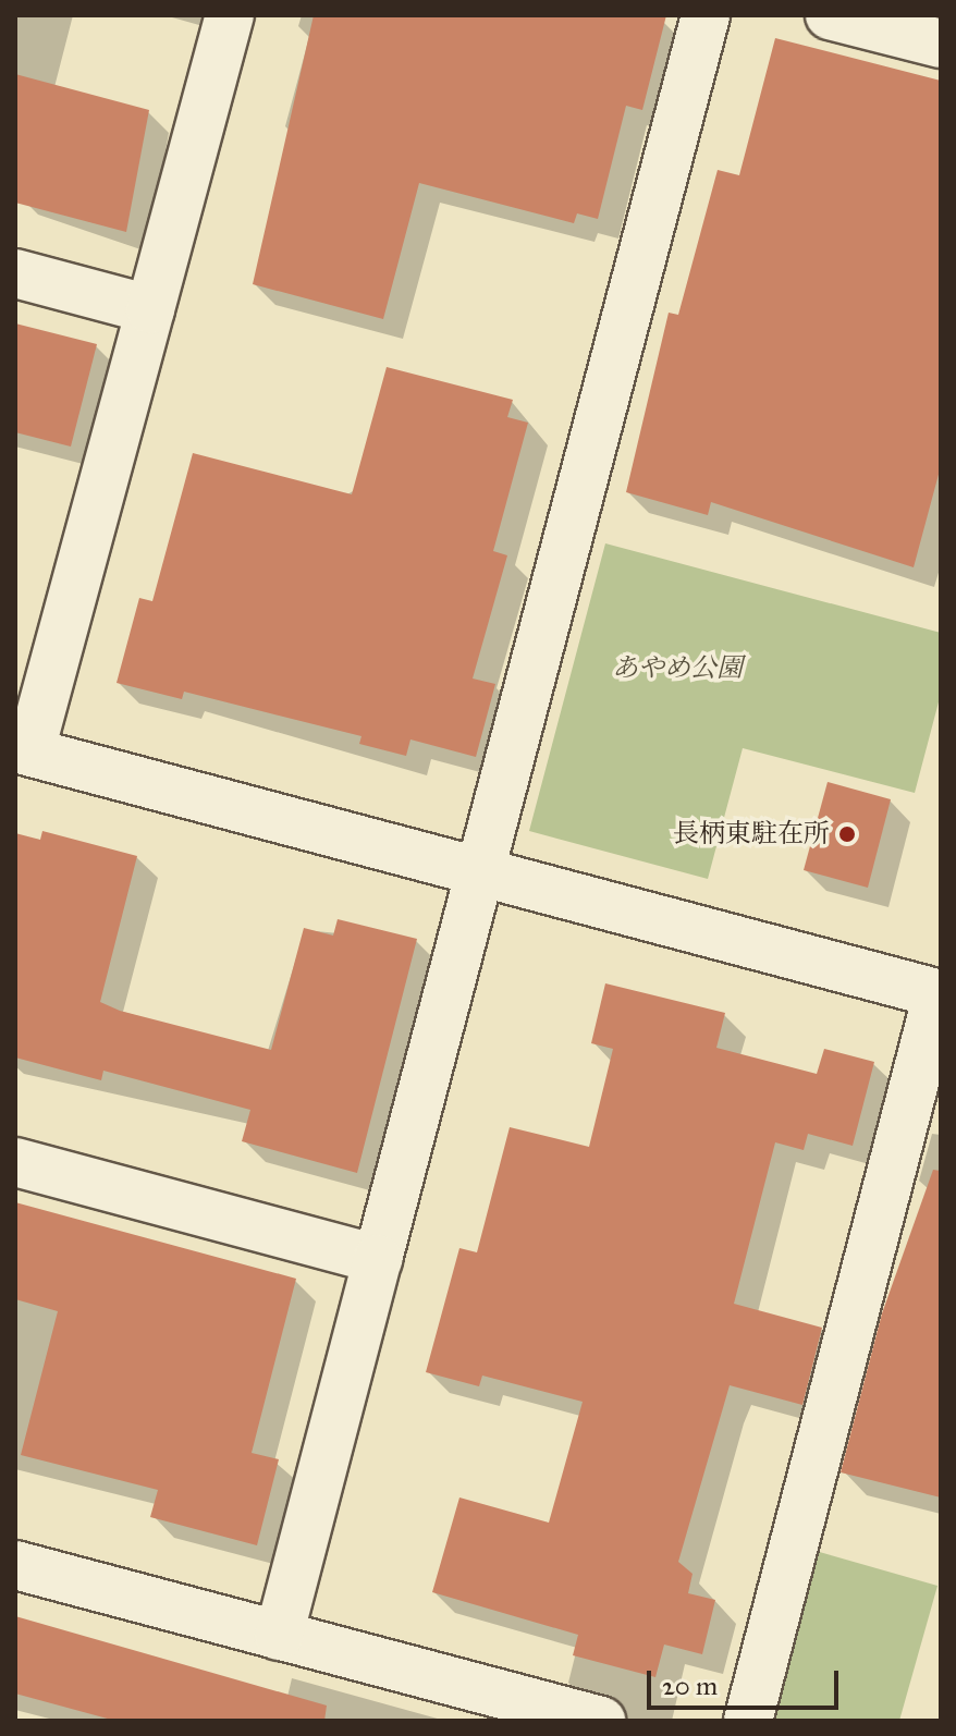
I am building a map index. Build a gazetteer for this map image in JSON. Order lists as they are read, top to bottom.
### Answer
{
  "parks": ["あやめ公園"],
  "places": ["長柄東駐在所"],
  "scale_bar": "20 m"
}
